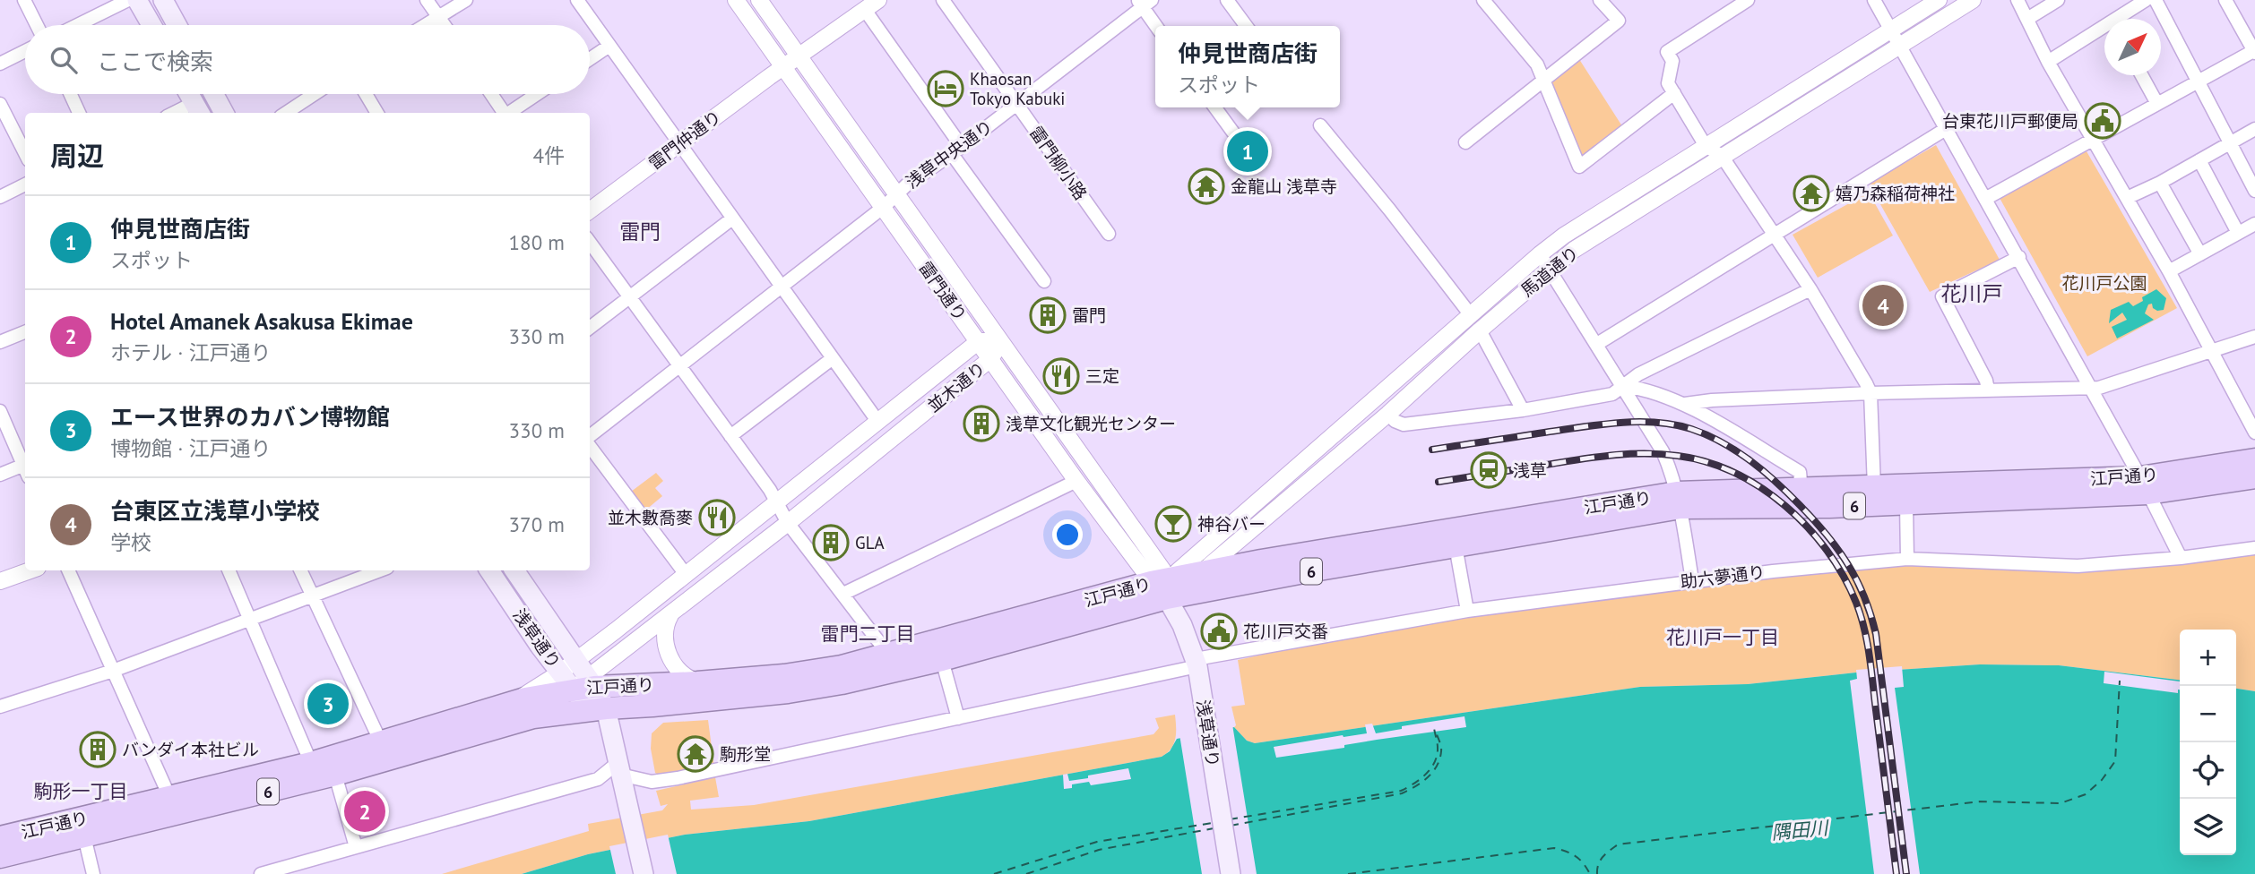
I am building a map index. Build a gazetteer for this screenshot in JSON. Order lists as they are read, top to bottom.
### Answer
{
  "streets": {
    "highway": ["江戸通り", "6"],
    "main road": ["浅草通り"],
    "street": [
      "雷門仲通り",
      "浅草中央通り",
      "雷門柳小路",
      "馬道通り",
      "雷門通り",
      "並木通り",
      "助六夢通り"
    ]
  },
  "crossings": [
    ["雷門仲通り", "雷門通り"],
    ["浅草中央通り", "雷門柳小路"],
    ["浅草中央通り", "雷門通り"],
    ["馬道通り", "雷門通り"],
    ["馬道通り", "江戸通り"],
    ["馬道通り", "浅草通り"],
    ["雷門通り", "並木通り"],
    ["雷門通り", "江戸通り"],
    ["雷門通り", "浅草通り"],
    ["並木通り", "江戸通り"],
    ["並木通り", "浅草通り"],
    ["江戸通り", "浅草通り"],
    ["助六夢通り", "浅草通り"]
  ],
  "districts": [
    "雷門",
    "花川戸",
    "雷門二丁目",
    "花川戸一丁目",
    "駒形一丁目"
  ],
  "water": ["隅田川"],
  "parks": ["花川戸公園"],
  "places": {
    "hotel": ["Khaosan Tokyo Kabuki"],
    "public building": ["台東花川戸郵便局", "花川戸交番"],
    "temple": ["金龍山 浅草寺", "嬉乃森稲荷神社", "駒形堂"],
    "building": [
      "雷門",
      "浅草文化観光センター",
      "GLA",
      "バンダイ本社ビル"
    ],
    "restaurant": ["三定", "並木數喬麥"],
    "station": ["浅草"],
    "bar": ["神谷バー"]
  },
  "north": "top right",
  "page": {
    "search": "ここで検索",
    "popup": ["仲見世商店街", "スポット"],
    "heading": ["周辺", "4件"],
    "pins": [
      "1",
      "4",
      "3",
      "2"
    ],
    "list": [
      {
        "mark": "1",
        "name": "仲見世商店街",
        "note": "スポット",
        "value": "180 m"
      },
      {
        "mark": "2",
        "name": "Hotel Amanek Asakusa Ekimae",
        "note": "ホテル · 江戸通り",
        "value": "330 m"
      },
      {
        "mark": "3",
        "name": "エース世界のカバン博物館",
        "note": "博物館 · 江戸通り",
        "value": "330 m"
      },
      {
        "mark": "4",
        "name": "台東区立浅草小学校",
        "note": "学校",
        "value": "370 m"
      }
    ],
    "map_buttons": ["+", "−"]
  }
}
